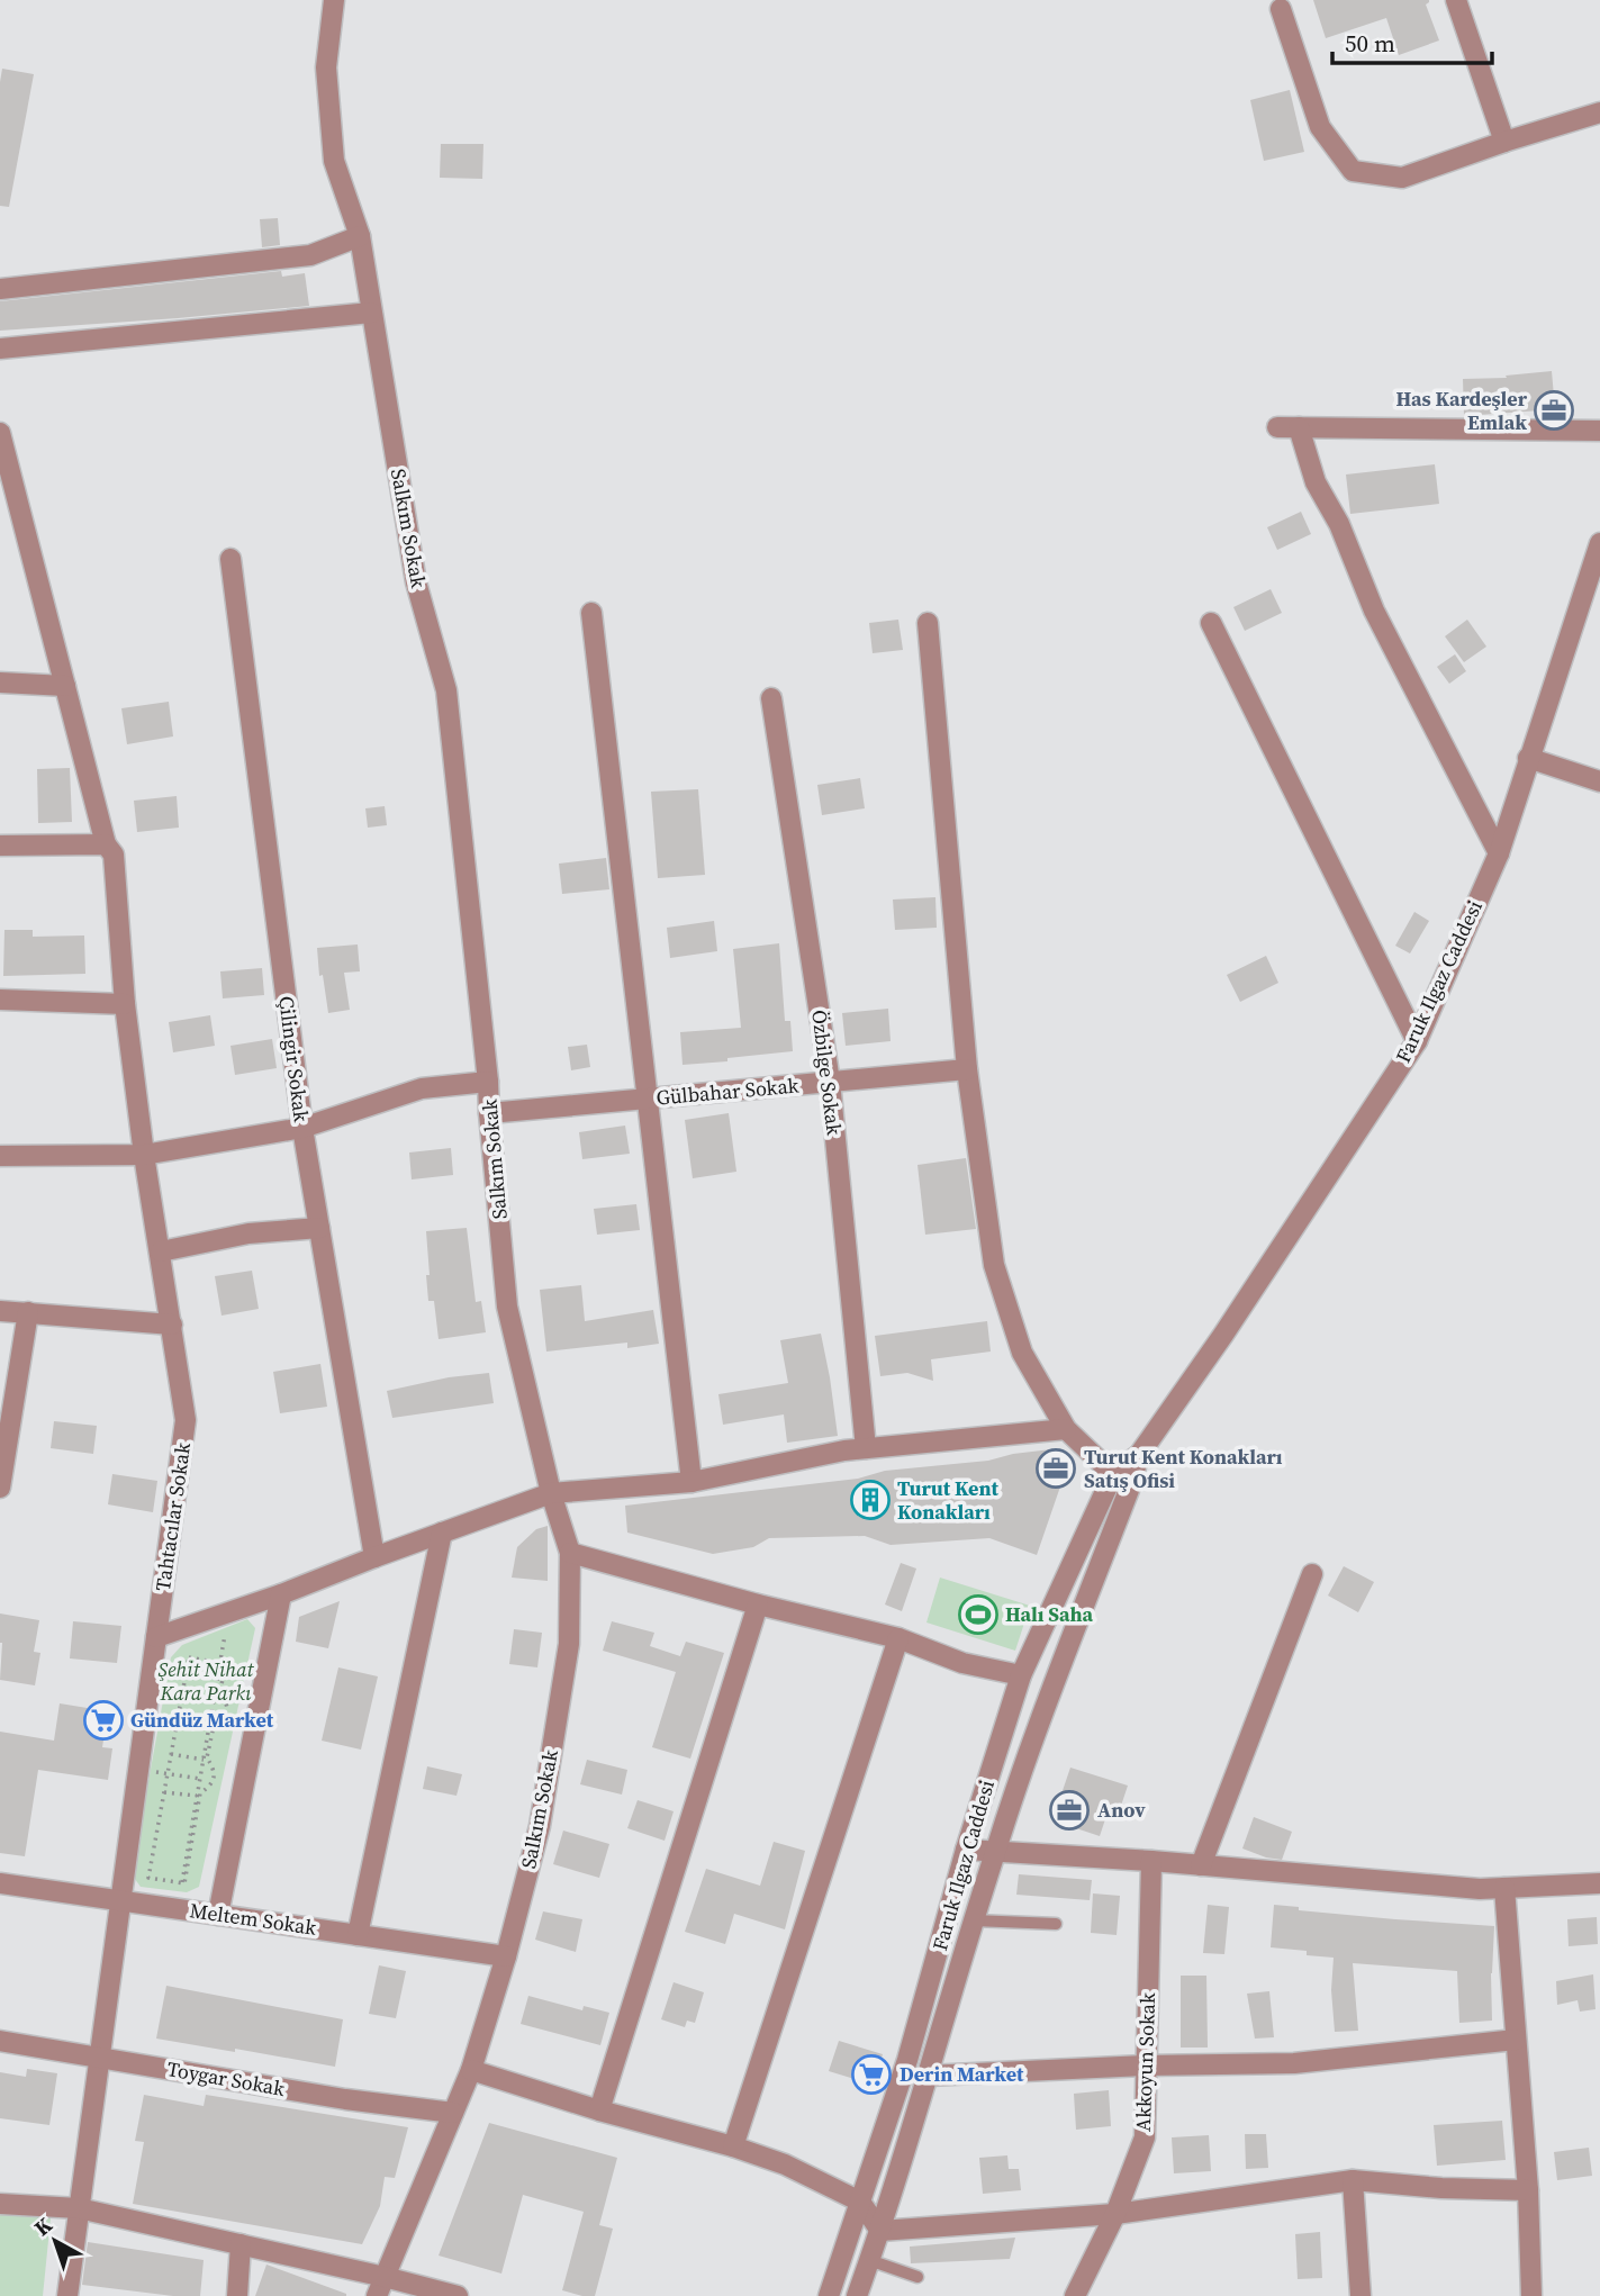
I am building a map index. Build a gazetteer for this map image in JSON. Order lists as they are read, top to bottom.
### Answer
{
  "streets": {
    "street": [
      "Salkım Sokak",
      "Faruk Ilgaz Caddesi",
      "Çilingir Sokak",
      "Özbilge Sokak",
      "Gülbahar Sokak",
      "Tahtacılar Sokak",
      "Meltem Sokak",
      "Akkoyun Sokak",
      "Toygar Sokak"
    ]
  },
  "crossings": [
    ["Salkım Sokak", "Gülbahar Sokak"],
    ["Salkım Sokak", "Meltem Sokak"],
    ["Salkım Sokak", "Toygar Sokak"],
    ["Özbilge Sokak", "Gülbahar Sokak"],
    ["Tahtacılar Sokak", "Meltem Sokak"],
    ["Tahtacılar Sokak", "Toygar Sokak"]
  ],
  "parks": ["Şehit Nihat Kara Parkı"],
  "places": {
    "office": ["Has Kardeşler Emlak", "Turut Kent Konakları Satış Ofisi", "Anov"],
    "building": ["Turut Kent Konakları"],
    "sports": ["Halı Saha"],
    "supermarket": ["Gündüz Market", "Derin Market"]
  },
  "scale_bar": "50 m",
  "north": "top left"
}
